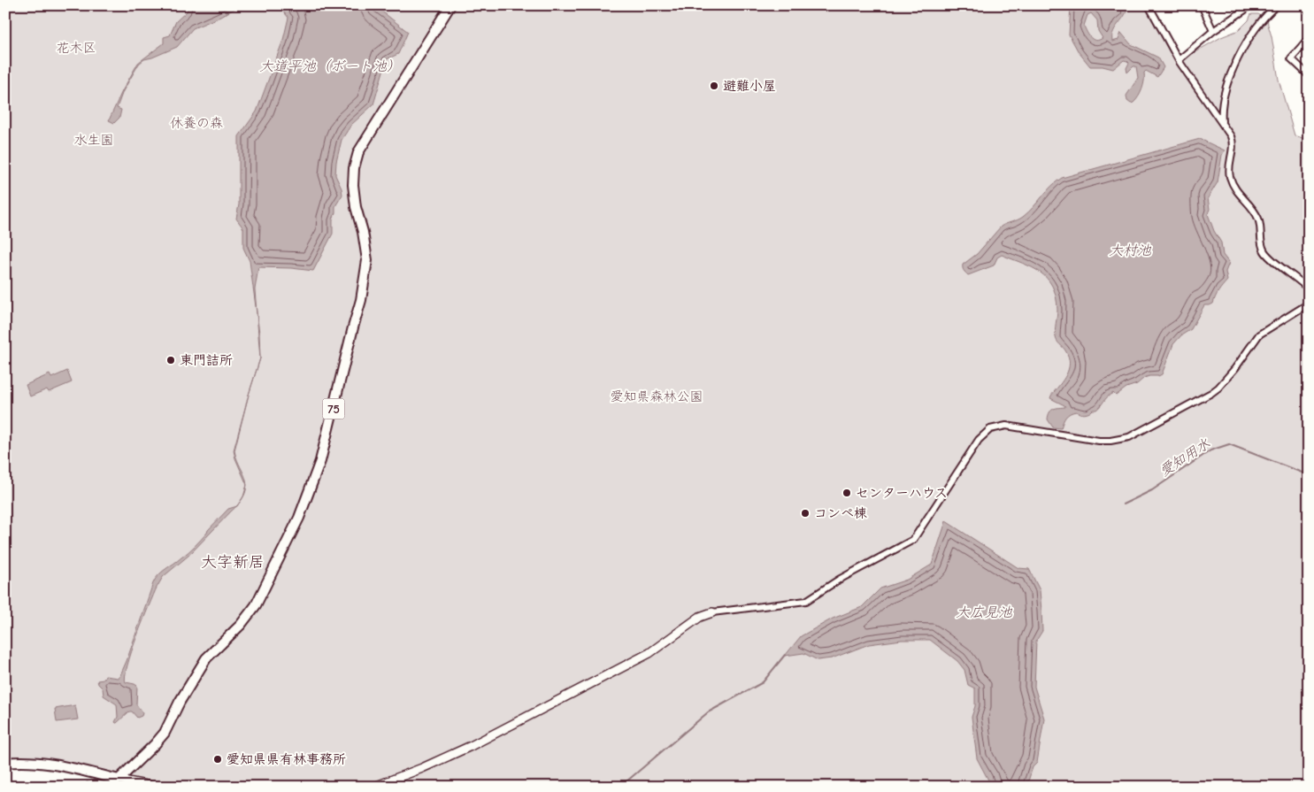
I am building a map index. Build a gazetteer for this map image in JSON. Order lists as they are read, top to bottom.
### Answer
{
  "streets": {
    "main road": ["75"]
  },
  "districts": ["大字新居"],
  "water": [
    "大道平池（ボート池）",
    "大村池",
    "愛知用水",
    "大広見池"
  ],
  "parks": [
    "花木区",
    "休養の森",
    "水生園",
    "愛知県森林公園"
  ],
  "places": [
    "避難小屋",
    "東門詰所",
    "センターハウス",
    "コンペ棟",
    "愛知県県有林事務所"
  ]
}
